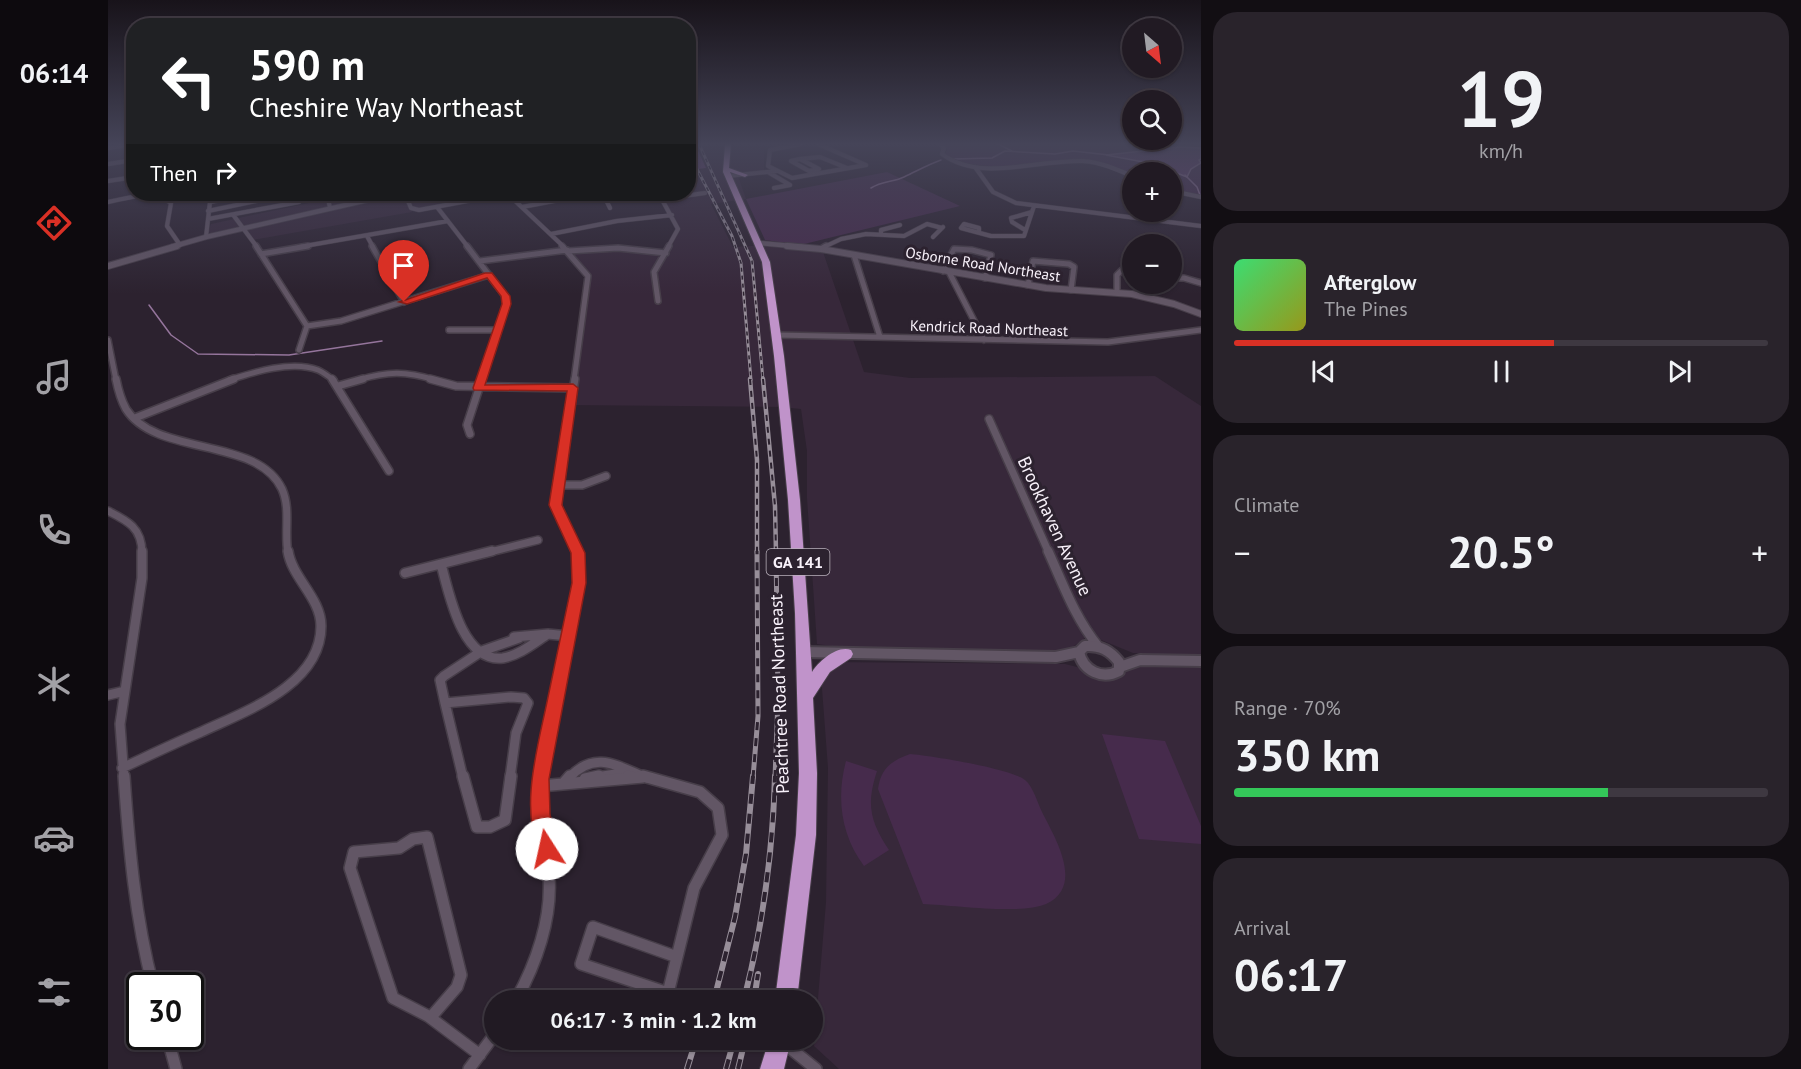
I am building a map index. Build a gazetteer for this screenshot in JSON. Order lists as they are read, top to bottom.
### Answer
{
  "streets": {
    "highway": ["GA 141", "Peachtree Road Northeast"],
    "street": ["Osborne Road Northeast", "Kendrick Road Northeast", "Brookhaven Avenue"]
  },
  "crossings": [
    ["Osborne Road Northeast", "Peachtree Road Northeast"],
    ["Kendrick Road Northeast", "Peachtree Road Northeast"]
  ],
  "north": "bottom right",
  "page": {
    "tabs": "06:14",
    "tile": [
      ["19", "km/h"],
      "Climate",
      ["Range · 70%", "350 km"],
      ["Arrival", "06:17"]
    ],
    "map_buttons": ["+", "−"],
    "turn": ["590 m", "Cheshire Way Northeast"],
    "then": "Then",
    "song": ["Afterglow", "The Pines"],
    "heat": ["−", "20.5°", "+"],
    "limit": "30",
    "trip": "06:17 · 3 min · 1.2 km"
  }
}
